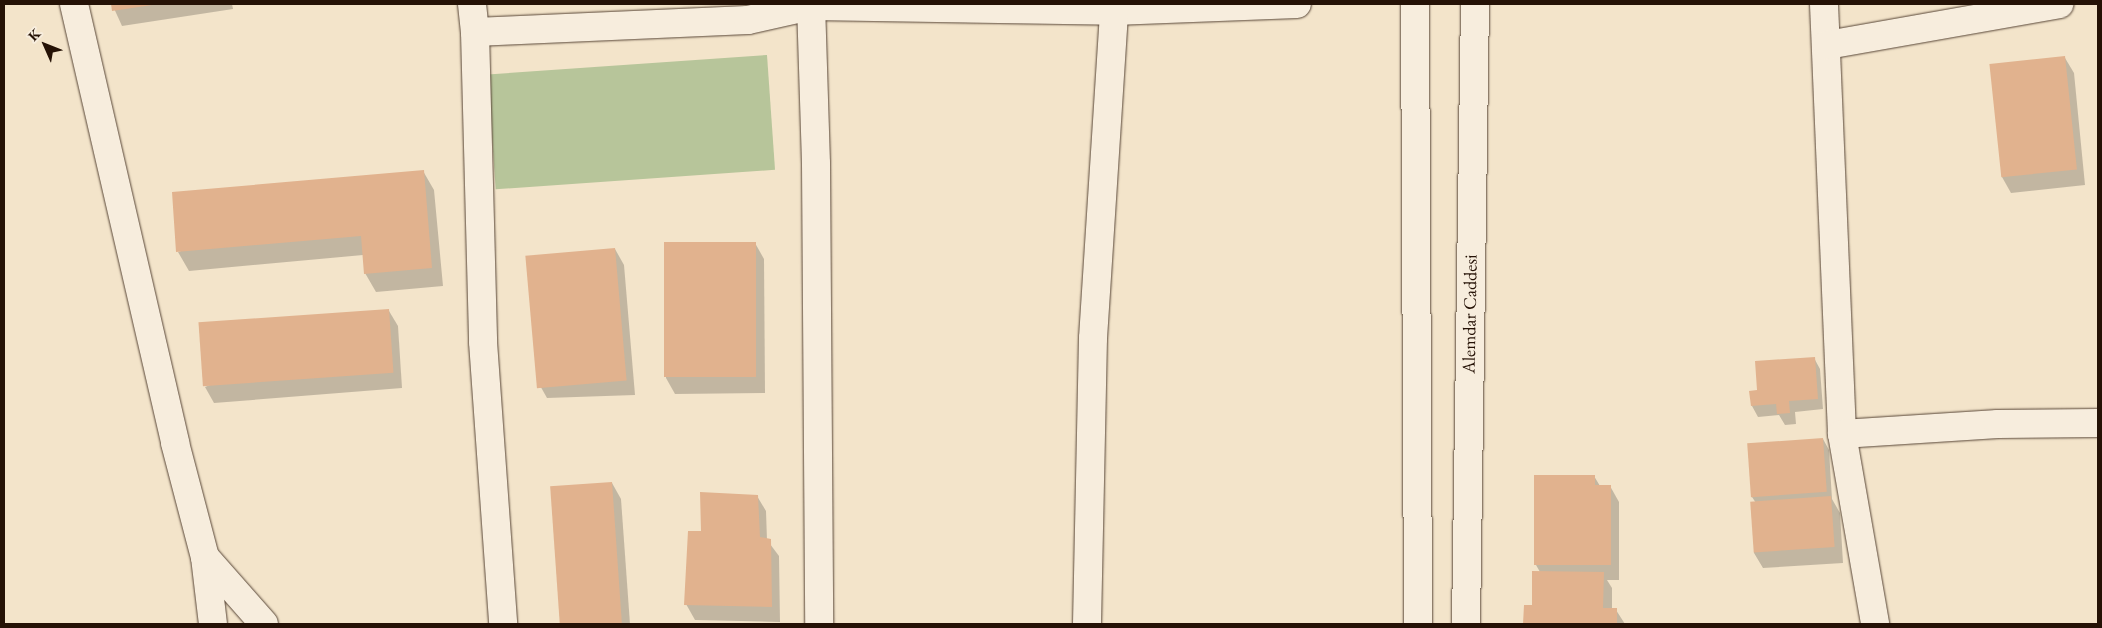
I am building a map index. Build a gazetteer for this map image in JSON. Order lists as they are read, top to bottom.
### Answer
{
  "streets": {
    "street": ["Alemdar Caddesi"]
  },
  "north": "top left"
}
